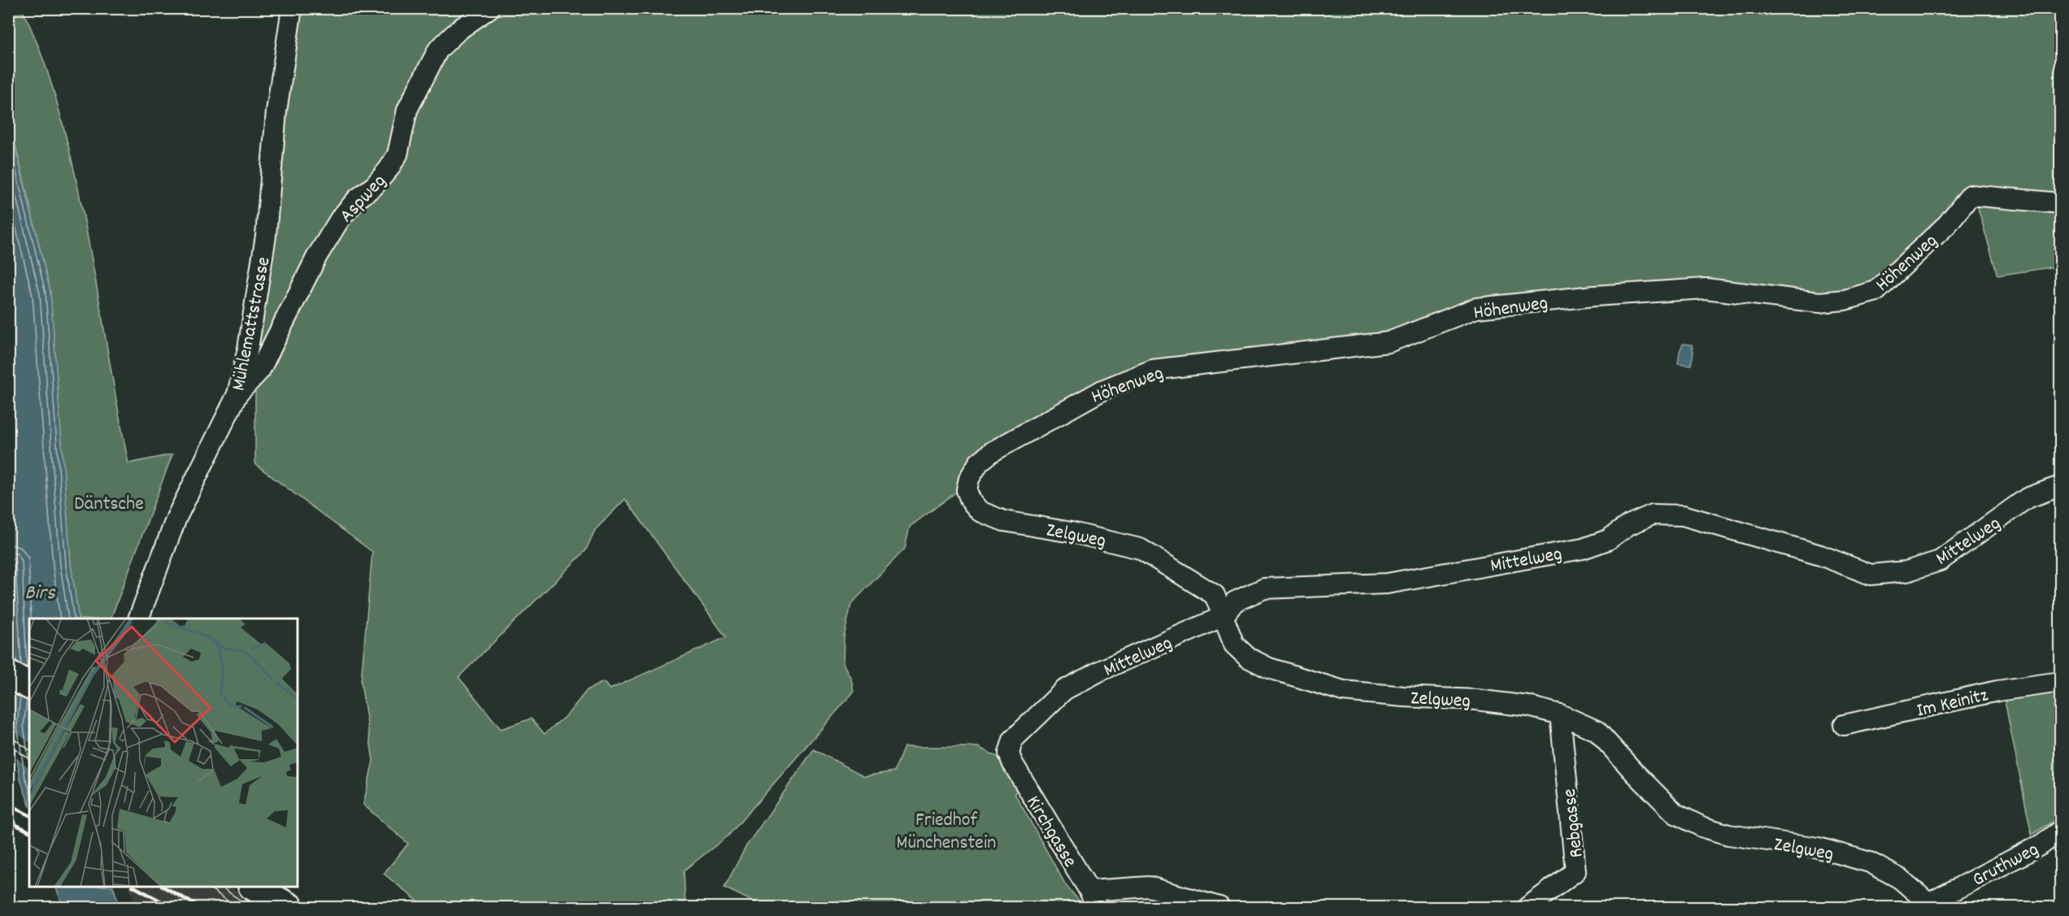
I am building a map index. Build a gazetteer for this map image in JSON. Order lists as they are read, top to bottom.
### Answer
{
  "streets": {
    "street": [
      "Aspweg",
      "Höhenweg",
      "Mühlemattstrasse",
      "Zelgweg",
      "Mittelweg",
      "Im Keinitz",
      "Rebgasse",
      "Kirchgasse",
      "Gruthweg"
    ]
  },
  "crossings": [
    ["Aspweg", "Mühlemattstrasse"],
    ["Höhenweg", "Zelgweg"],
    ["Zelgweg", "Mittelweg"],
    ["Zelgweg", "Rebgasse"],
    ["Zelgweg", "Gruthweg"],
    ["Mittelweg", "Kirchgasse"]
  ],
  "water": ["Birs"],
  "parks": ["Däntsche", "Friedhof Münchenstein"]
}
